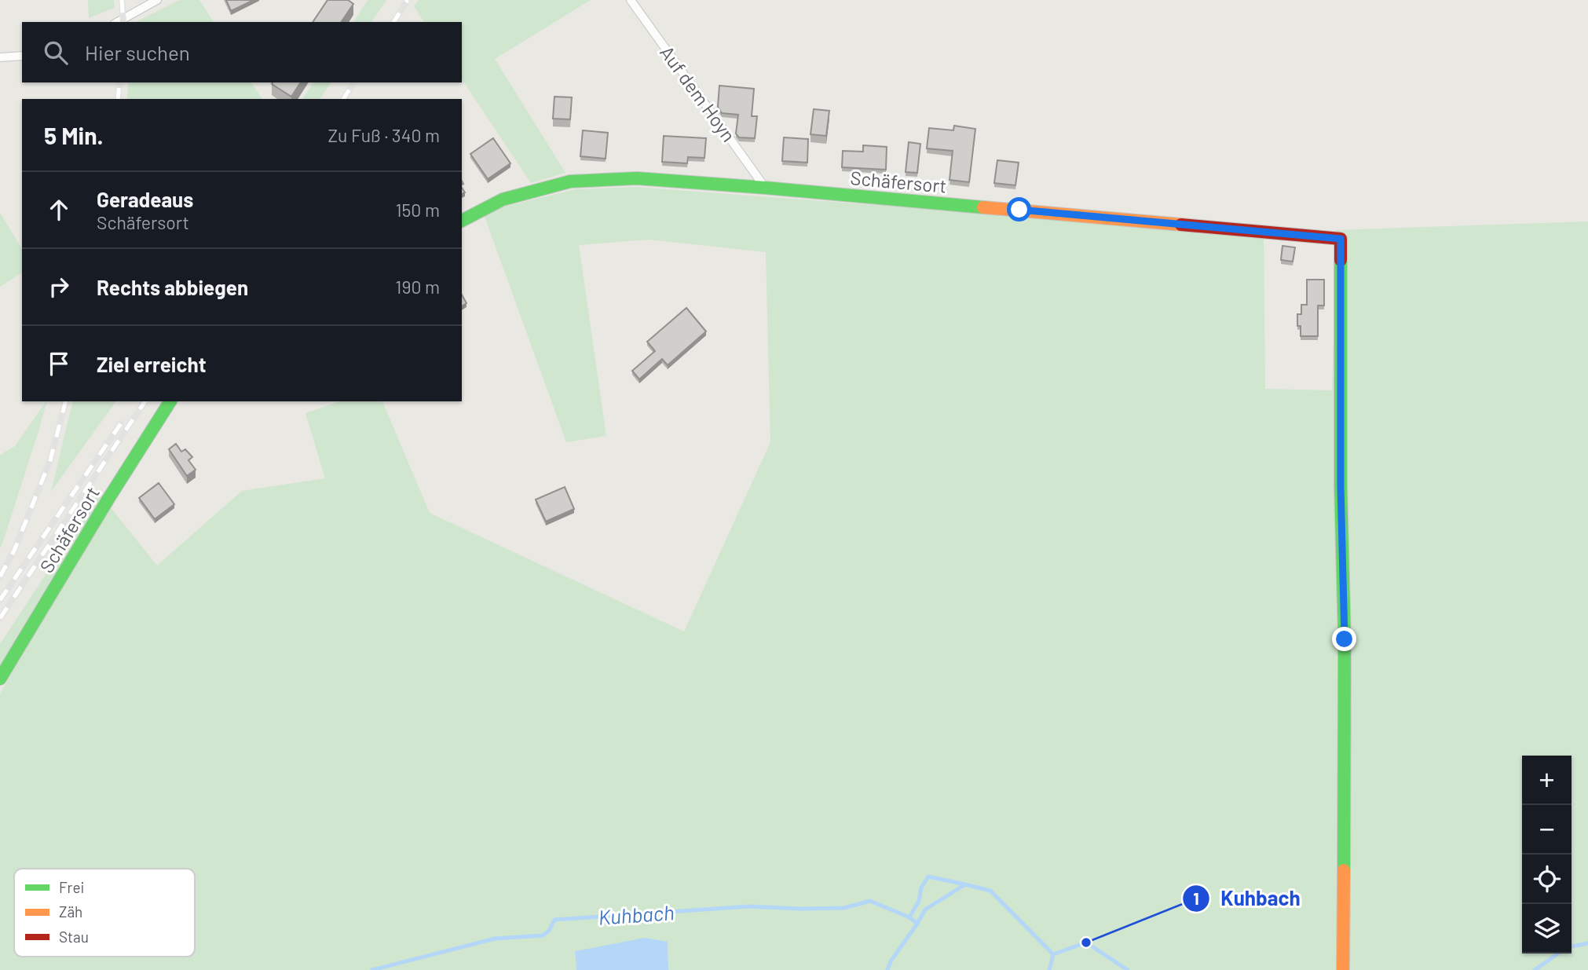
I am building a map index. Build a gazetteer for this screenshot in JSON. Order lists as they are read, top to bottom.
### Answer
{
  "streets": {
    "street": ["Schäfersort"],
    "lane": ["Auf dem Hoyn"]
  },
  "crossings": [
    ["Auf dem Hoyn", "Schäfersort"]
  ],
  "water": ["Kuhbach"],
  "places": ["Kuhbach"],
  "legend": ["Frei", "Zäh", "Stau"],
  "page": {
    "search": "Hier suchen",
    "heading": ["5 Min.", "Zu Fuß · 340 m"],
    "list": [
      ["Geradeaus", "Schäfersort", "150 m"],
      ["Rechts abbiegen", "190 m"],
      "Ziel erreicht"
    ],
    "map_buttons": ["+", "−"]
  }
}
